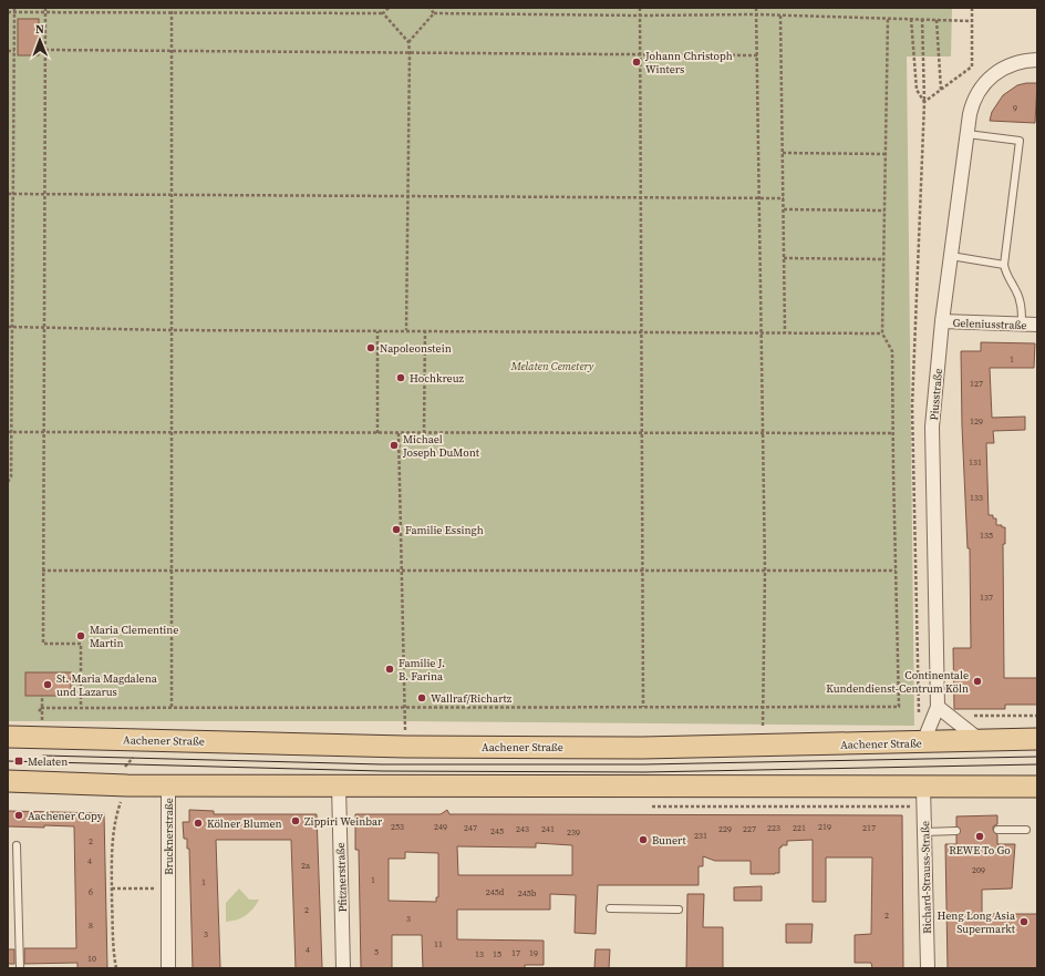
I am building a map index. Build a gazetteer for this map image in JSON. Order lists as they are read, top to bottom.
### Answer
{
  "streets": {
    "main road": ["Aachener Straße"],
    "street": [
      "Geleniusstraße",
      "Piusstraße",
      "Brucknerstraße",
      "Pfitznerstraße",
      "Richard-Strauss-Straße"
    ]
  },
  "crossings": [
    ["Geleniusstraße", "Piusstraße"],
    ["Piusstraße", "Aachener Straße"]
  ],
  "parks": ["Melaten Cemetery"],
  "places": {
    "other": [
      "Johann Christoph Winters",
      "Napoleonstein",
      "Hochkreuz",
      "Michael Joseph DuMont",
      "Familie Essingh",
      "Maria Clementine Martin",
      "Familie J. B. Farina",
      "Continentale Kundendienst-Centrum Köln",
      "St. Maria Magdalena und Lazarus",
      "Wallraf/Richartz",
      "Aachener Copy",
      "Zippiri Weinbar",
      "Kölner Blumen",
      "REWE To Go",
      "Bunert",
      "Heng Long Asia Supermarkt"
    ],
    "transit": ["Melaten"]
  },
  "house_numbers": [
    "9",
    "1",
    "127",
    "129",
    "131",
    "133",
    "135",
    "137",
    "253",
    "249",
    "219",
    "247",
    "223",
    "221",
    "217",
    "243",
    "241",
    "229",
    "227",
    "245",
    "239",
    "231",
    "2",
    "4",
    "2a",
    "209",
    "1",
    "1",
    "6",
    "245d",
    "245b",
    "2",
    "2",
    "3",
    "8",
    "3",
    "11",
    "4",
    "5",
    "17",
    "19",
    "13",
    "15",
    "10"
  ],
  "north": "top"
}
